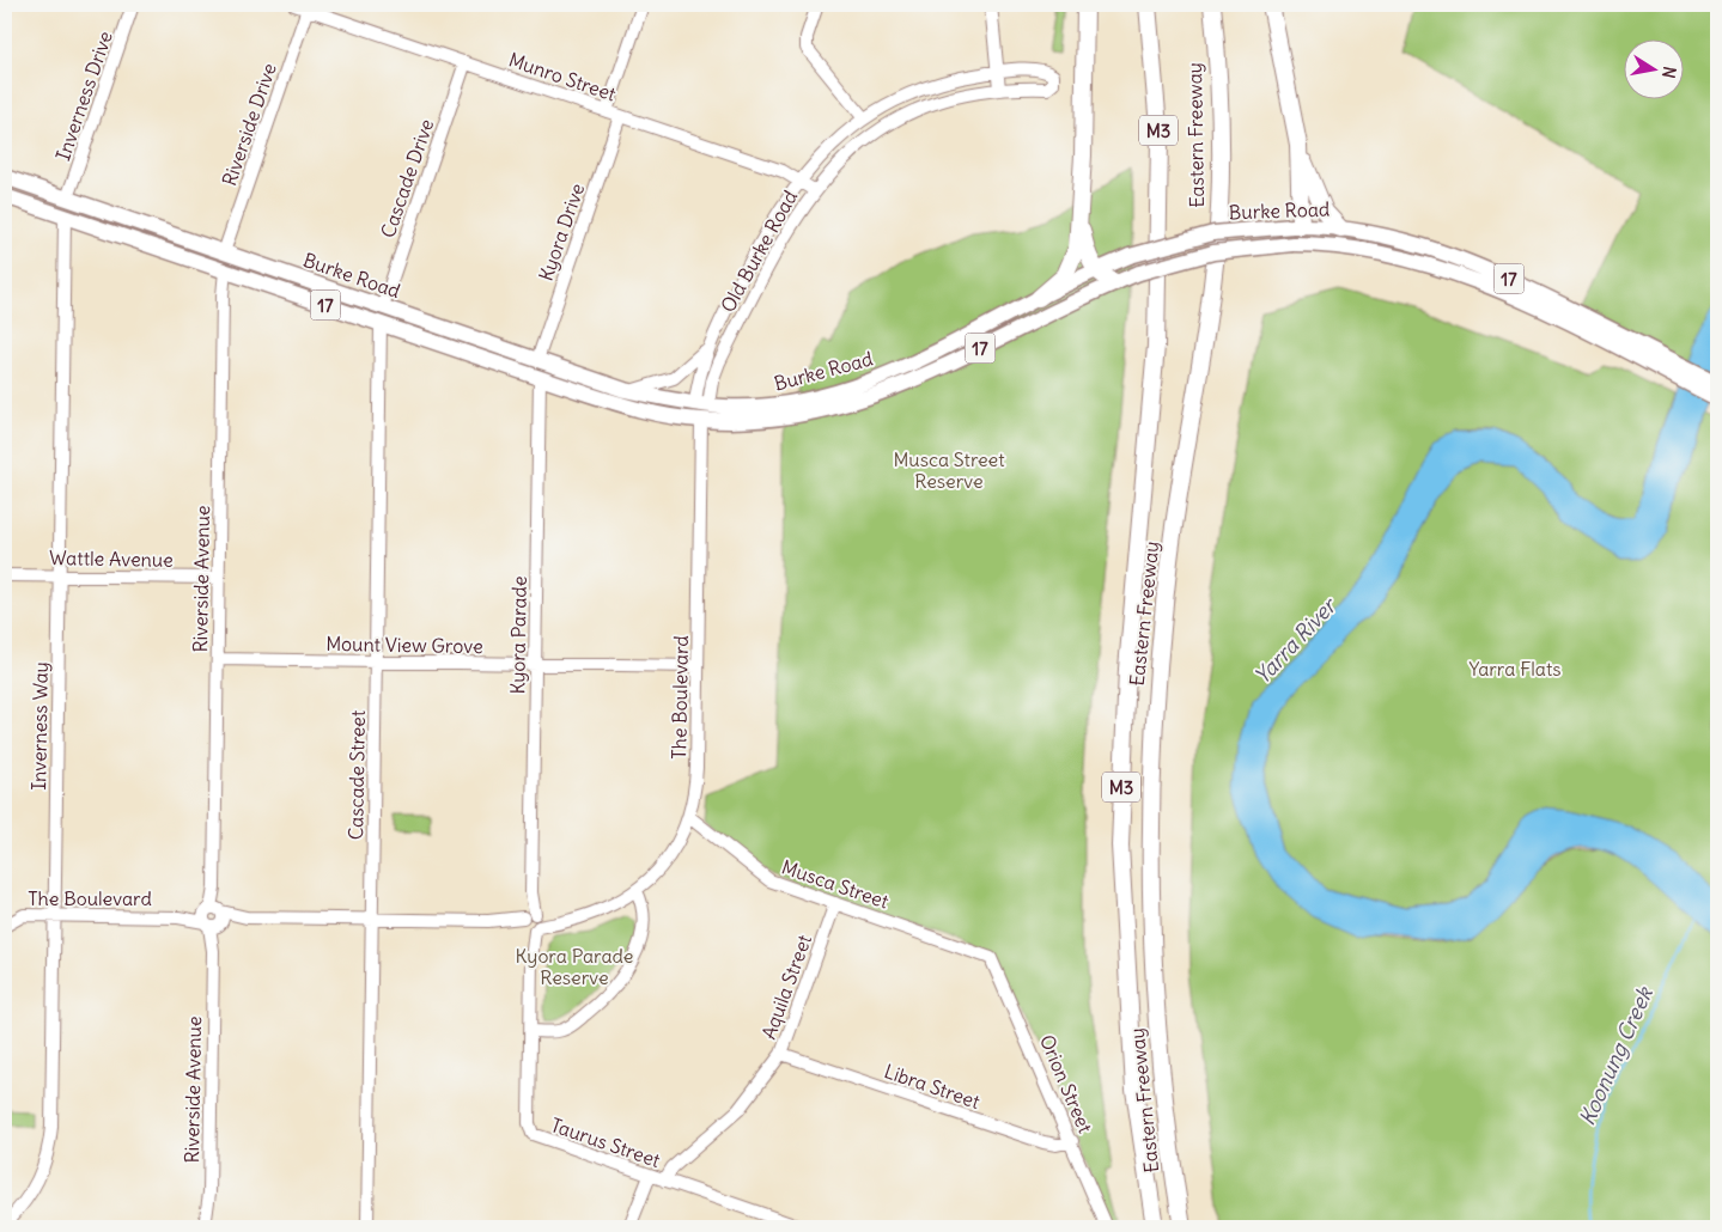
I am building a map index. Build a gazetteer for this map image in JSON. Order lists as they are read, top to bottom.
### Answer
{
  "streets": {
    "highway": ["M3", "Eastern Freeway"],
    "main road": ["Burke Road", "17"],
    "street": [
      "Munro Street",
      "Inverness Drive",
      "Riverside Drive",
      "Cascade Drive",
      "Kyora Drive",
      "Old Burke Road",
      "Wattle Avenue",
      "Riverside Avenue",
      "Kyora Parade",
      "Mount View Grove",
      "The Boulevard",
      "Inverness Way",
      "Cascade Street",
      "Musca Street",
      "Aquila Street",
      "Orion Street",
      "Libra Street",
      "Taurus Street"
    ]
  },
  "crossings": [
    ["Munro Street", "Riverside Drive"],
    ["Munro Street", "Cascade Drive"],
    ["Munro Street", "Kyora Drive"],
    ["Munro Street", "Old Burke Road"],
    ["Inverness Drive", "Burke Road"],
    ["Riverside Drive", "Burke Road"],
    ["Cascade Drive", "Burke Road"],
    ["Burke Road", "Kyora Drive"],
    ["Burke Road", "Old Burke Road"],
    ["Burke Road", "17"],
    ["Burke Road", "Riverside Avenue"],
    ["Burke Road", "Kyora Parade"],
    ["Burke Road", "The Boulevard"],
    ["Burke Road", "Inverness Way"],
    ["Burke Road", "Cascade Street"],
    ["Wattle Avenue", "Riverside Avenue"],
    ["Wattle Avenue", "Inverness Way"],
    ["Riverside Avenue", "Mount View Grove"],
    ["Riverside Avenue", "The Boulevard"],
    ["Kyora Parade", "Mount View Grove"],
    ["Kyora Parade", "The Boulevard"],
    ["Kyora Parade", "Taurus Street"],
    ["Mount View Grove", "The Boulevard"],
    ["Mount View Grove", "Cascade Street"],
    ["The Boulevard", "Inverness Way"],
    ["The Boulevard", "Cascade Street"],
    ["The Boulevard", "Musca Street"],
    ["The Boulevard", "Taurus Street"],
    ["Musca Street", "Aquila Street"],
    ["Musca Street", "Orion Street"],
    ["Aquila Street", "Libra Street"],
    ["Aquila Street", "Taurus Street"],
    ["Orion Street", "Libra Street"]
  ],
  "water": ["Yarra River", "Koonung Creek"],
  "parks": ["Musca Street Reserve", "Yarra Flats", "Kyora Parade Reserve"],
  "north": "right"
}
